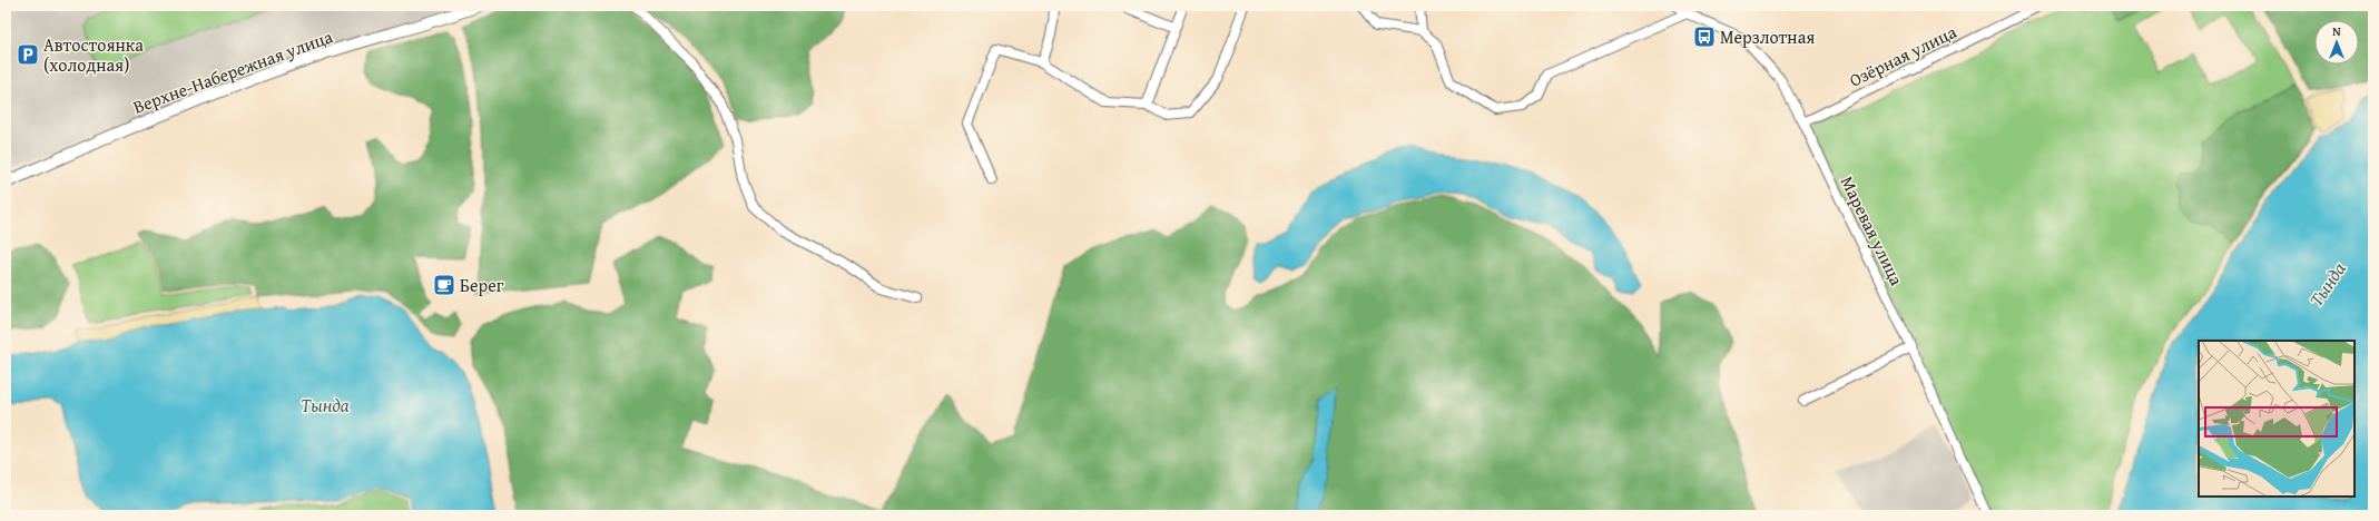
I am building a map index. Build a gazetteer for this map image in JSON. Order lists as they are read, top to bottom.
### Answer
{
  "streets": {
    "street": ["Озёрная улица", "Верхне-Набережная улица", "Маревая улица"]
  },
  "crossings": [
    ["Озёрная улица", "Маревая улица"]
  ],
  "water": ["Тында"],
  "places": {
    "bus stop": ["Мерзлотная"],
    "parking": ["Автостоянка (холодная)"],
    "cafe": ["Берег"]
  },
  "north": "top"
}
